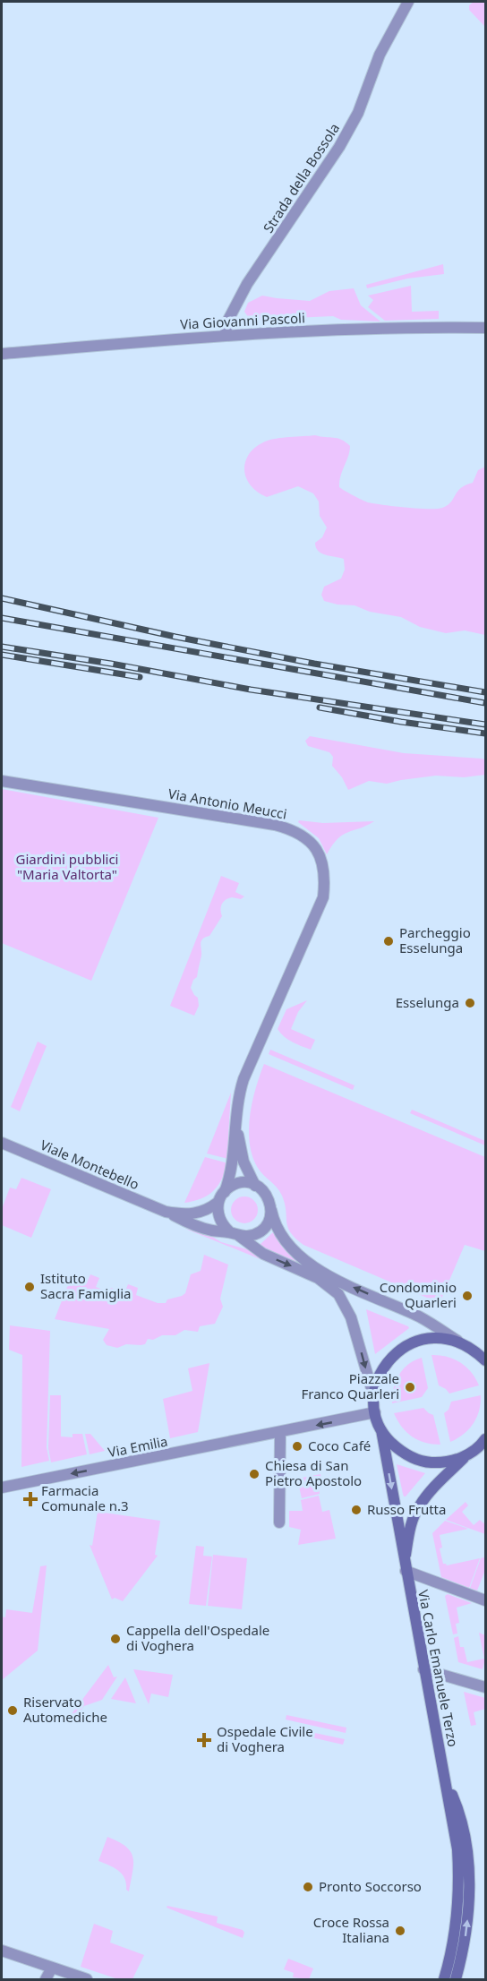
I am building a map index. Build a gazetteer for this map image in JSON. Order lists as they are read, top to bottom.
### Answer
{
  "streets": {
    "main road": ["Via Carlo Emanuele Terzo"],
    "street": [
      "Strada della Bossola",
      "Via Giovanni Pascoli",
      "Via Antonio Meucci",
      "Viale Montebello",
      "Via Emilia"
    ]
  },
  "crossings": [
    ["Strada della Bossola", "Via Giovanni Pascoli"],
    ["Via Antonio Meucci", "Viale Montebello"]
  ],
  "one_way": ["Via Emilia"],
  "parks": ["Giardini pubblici \"Maria Valtorta\""],
  "places": {
    "other": [
      "Parcheggio Esselunga",
      "Esselunga",
      "Istituto Sacra Famiglia",
      "Condominio Quarleri",
      "Piazzale Franco Quarleri",
      "Coco Café",
      "Chiesa di San Pietro Apostolo",
      "Russo Frutta",
      "Cappella dell'Ospedale di Voghera",
      "Riservato Automediche",
      "Pronto Soccorso",
      "Croce Rossa Italiana"
    ],
    "health": ["Farmacia Comunale n.3", "Ospedale Civile di Voghera"]
  }
}
